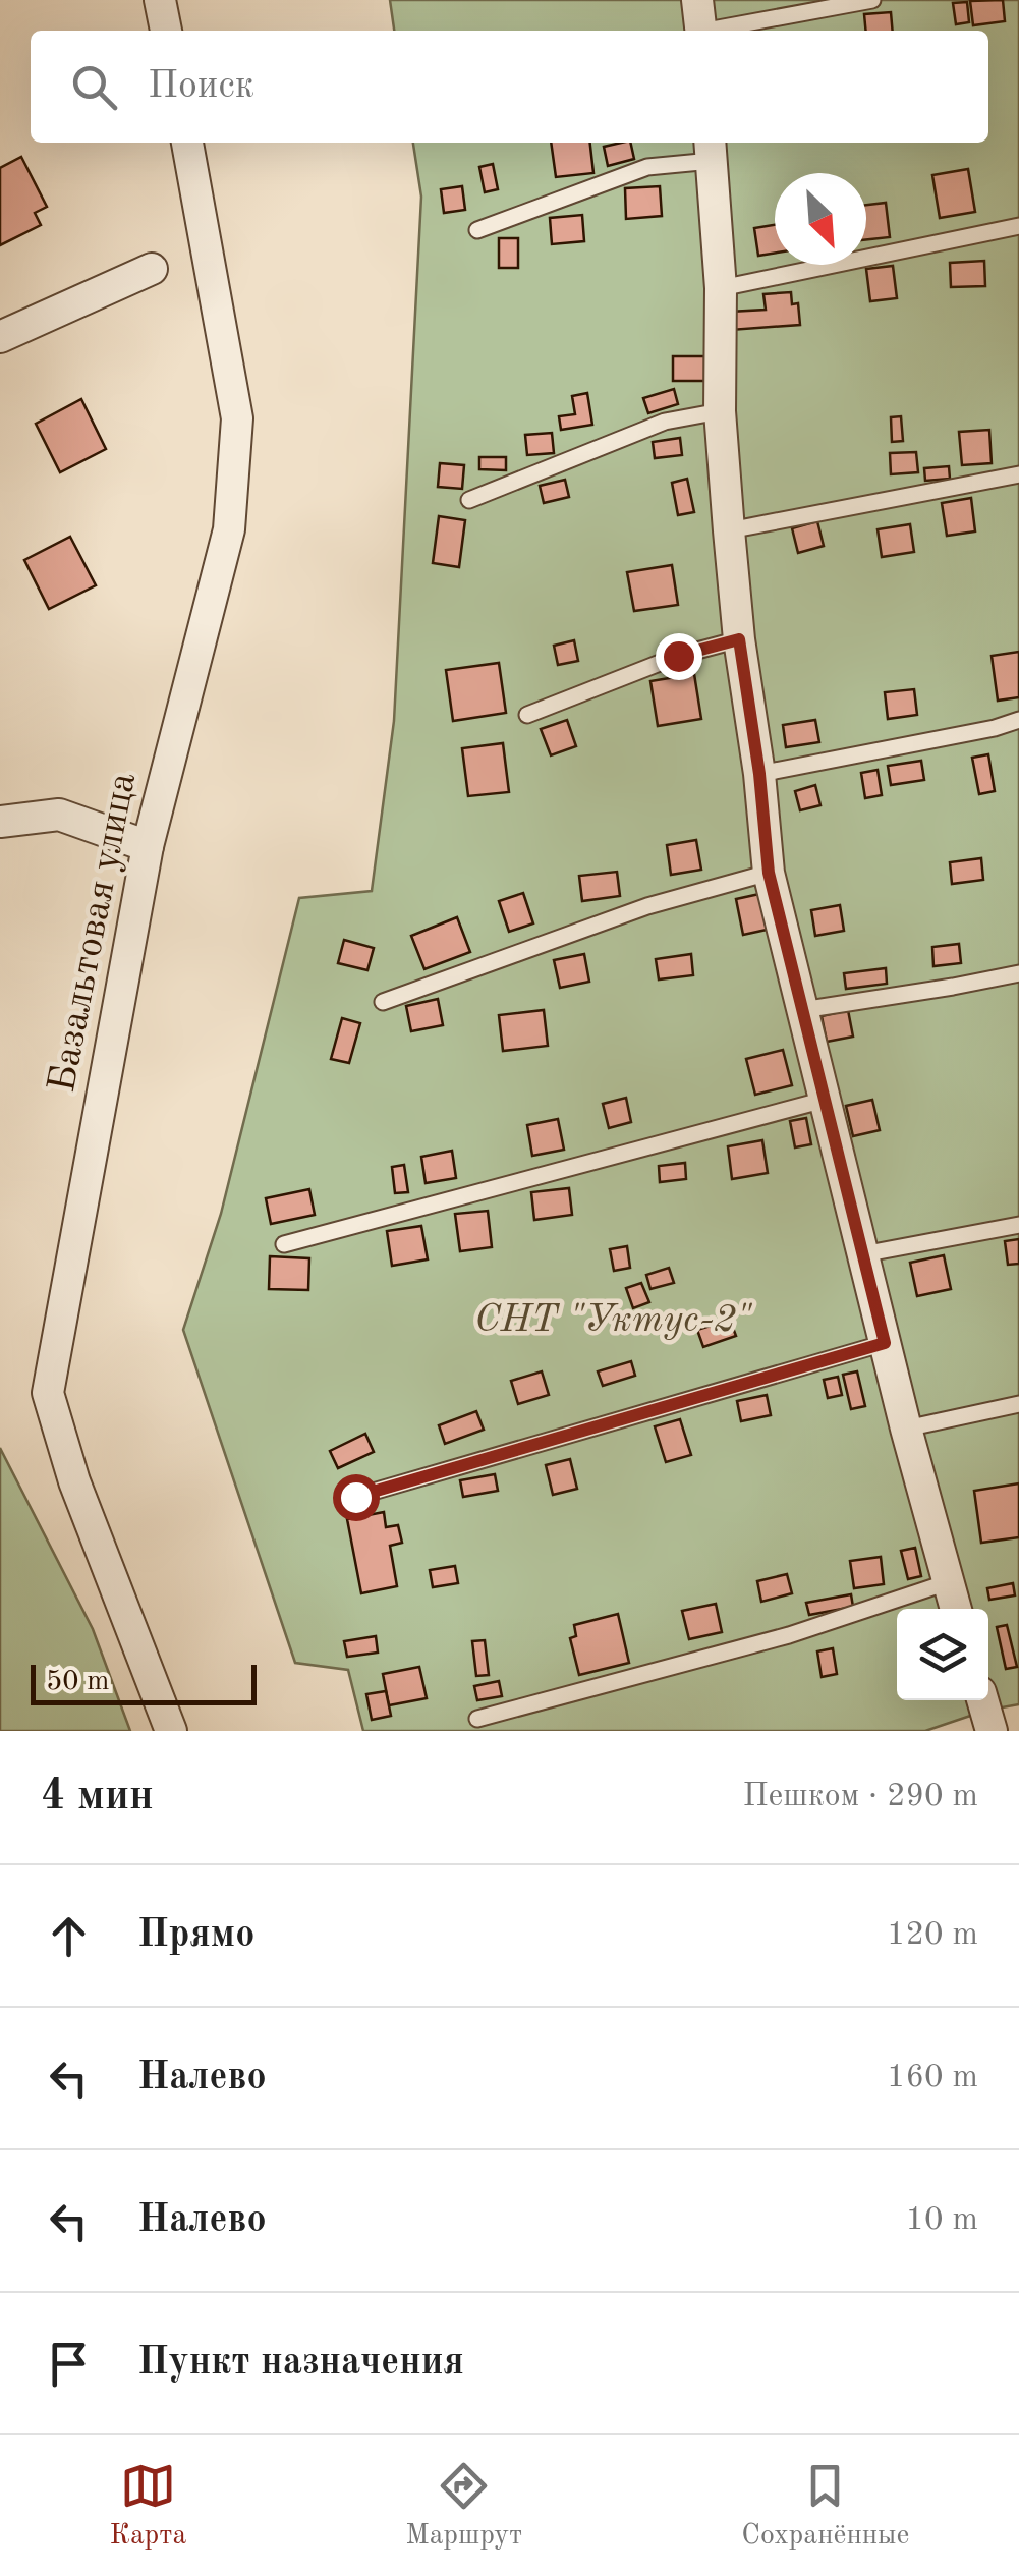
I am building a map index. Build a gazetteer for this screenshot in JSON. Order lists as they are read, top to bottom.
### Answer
{
  "streets": {
    "street": ["Базальтовая улица"]
  },
  "parks": ["СНТ \"Уктус-2\""],
  "scale_bar": "50 m",
  "north": "bottom right",
  "page": {
    "search": "Поиск",
    "scale": "50 m",
    "heading": ["4 мин", "Пешком · 290 m"],
    "list": [
      ["Прямо", "120 m"],
      ["Налево", "160 m"],
      ["Налево", "10 m"],
      "Пункт назначения"
    ],
    "nav": ["Карта", "Маршрут", "Сохранённые"]
  }
}
